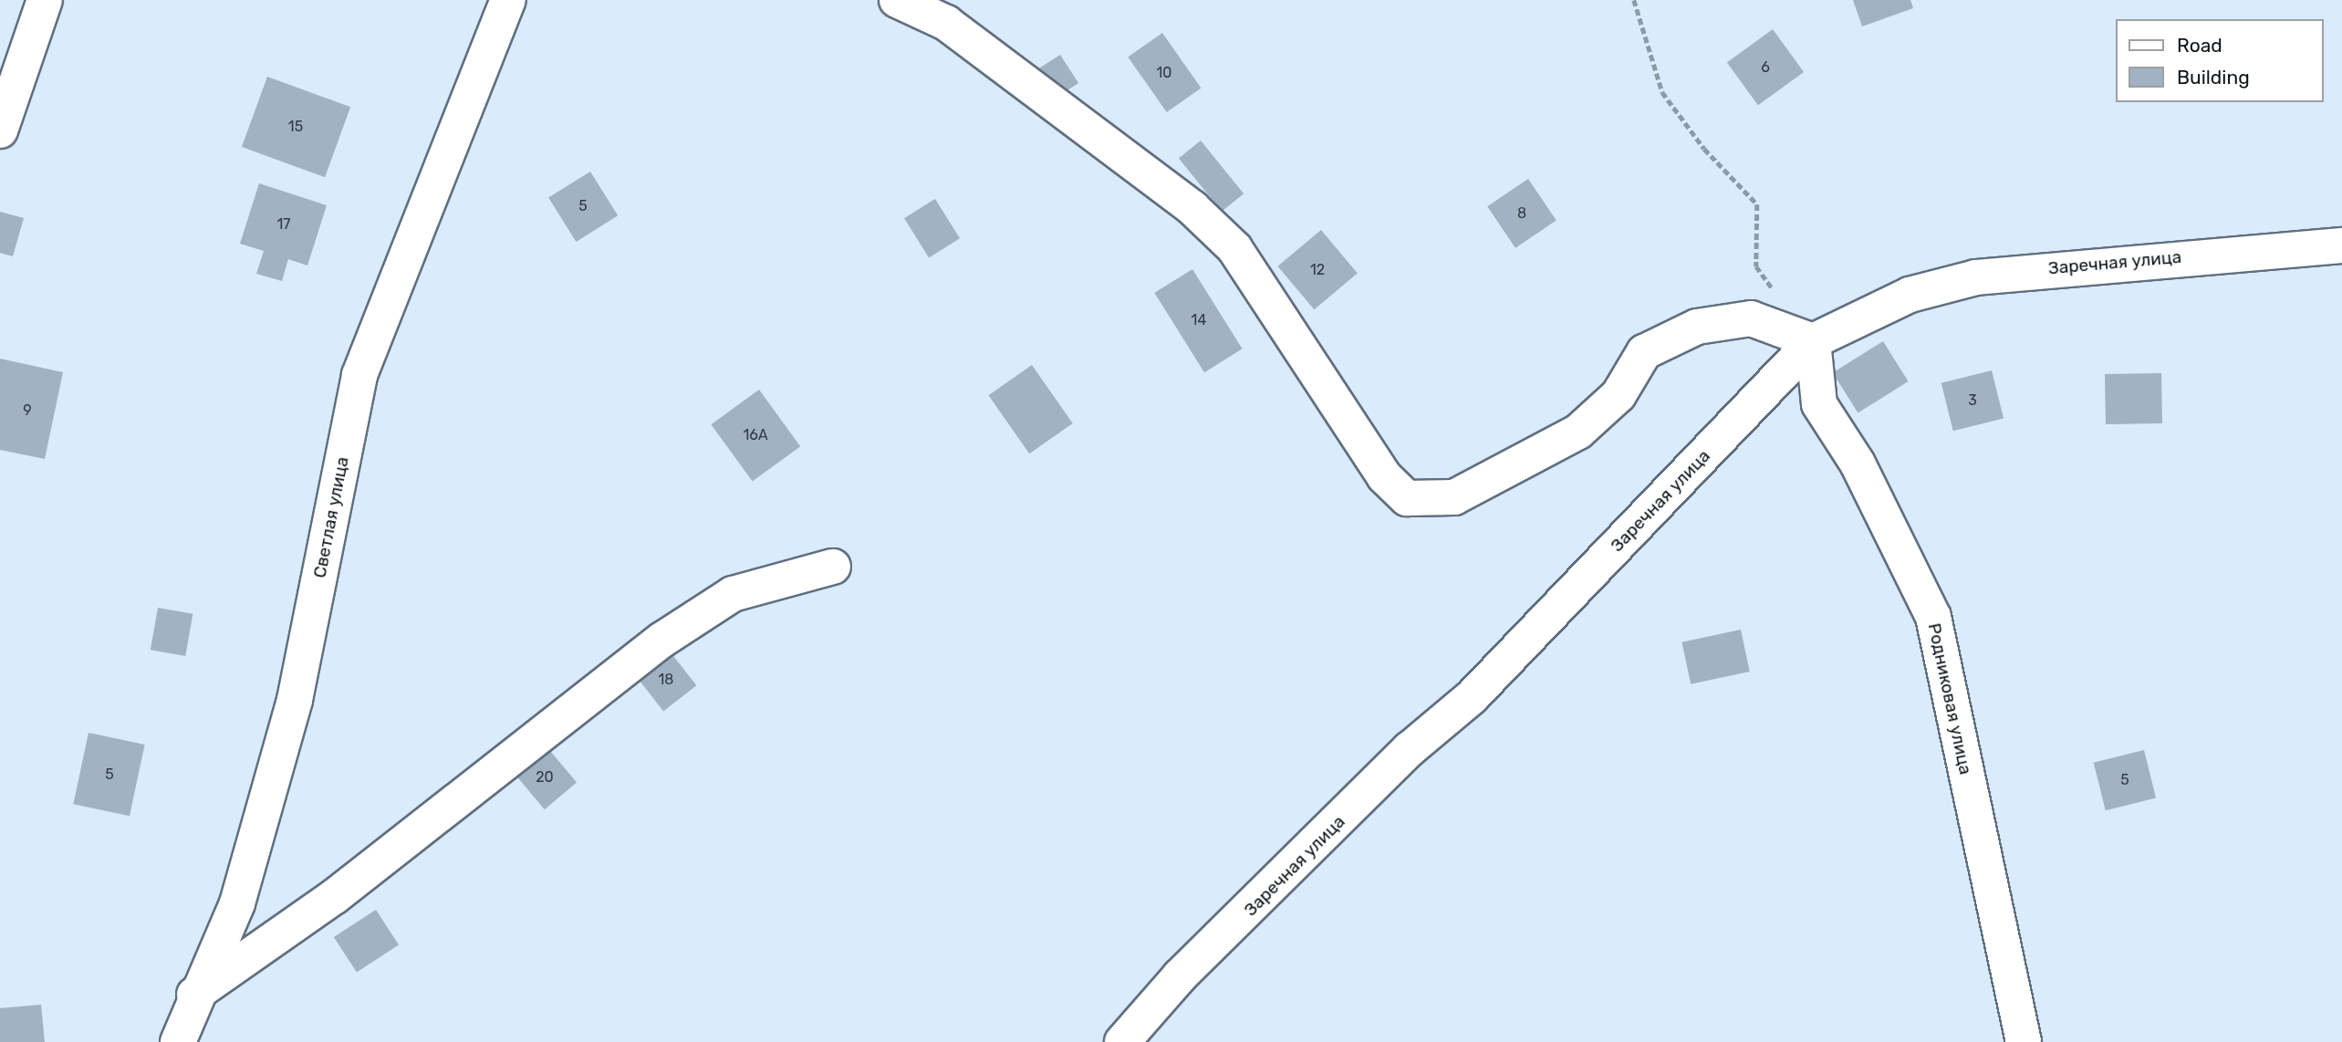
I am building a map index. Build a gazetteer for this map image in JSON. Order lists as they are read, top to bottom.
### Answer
{
  "streets": {
    "street": ["Заречная улица", "Светлая улица", "Родниковая улица"]
  },
  "crossings": [
    ["Заречная улица", "Родниковая улица"]
  ],
  "house_numbers": [
    "6",
    "10",
    "15",
    "5",
    "8",
    "17",
    "12",
    "14",
    "3",
    "9",
    "16А",
    "18",
    "5",
    "20",
    "5"
  ],
  "legend": ["Road", "Building"]
}
